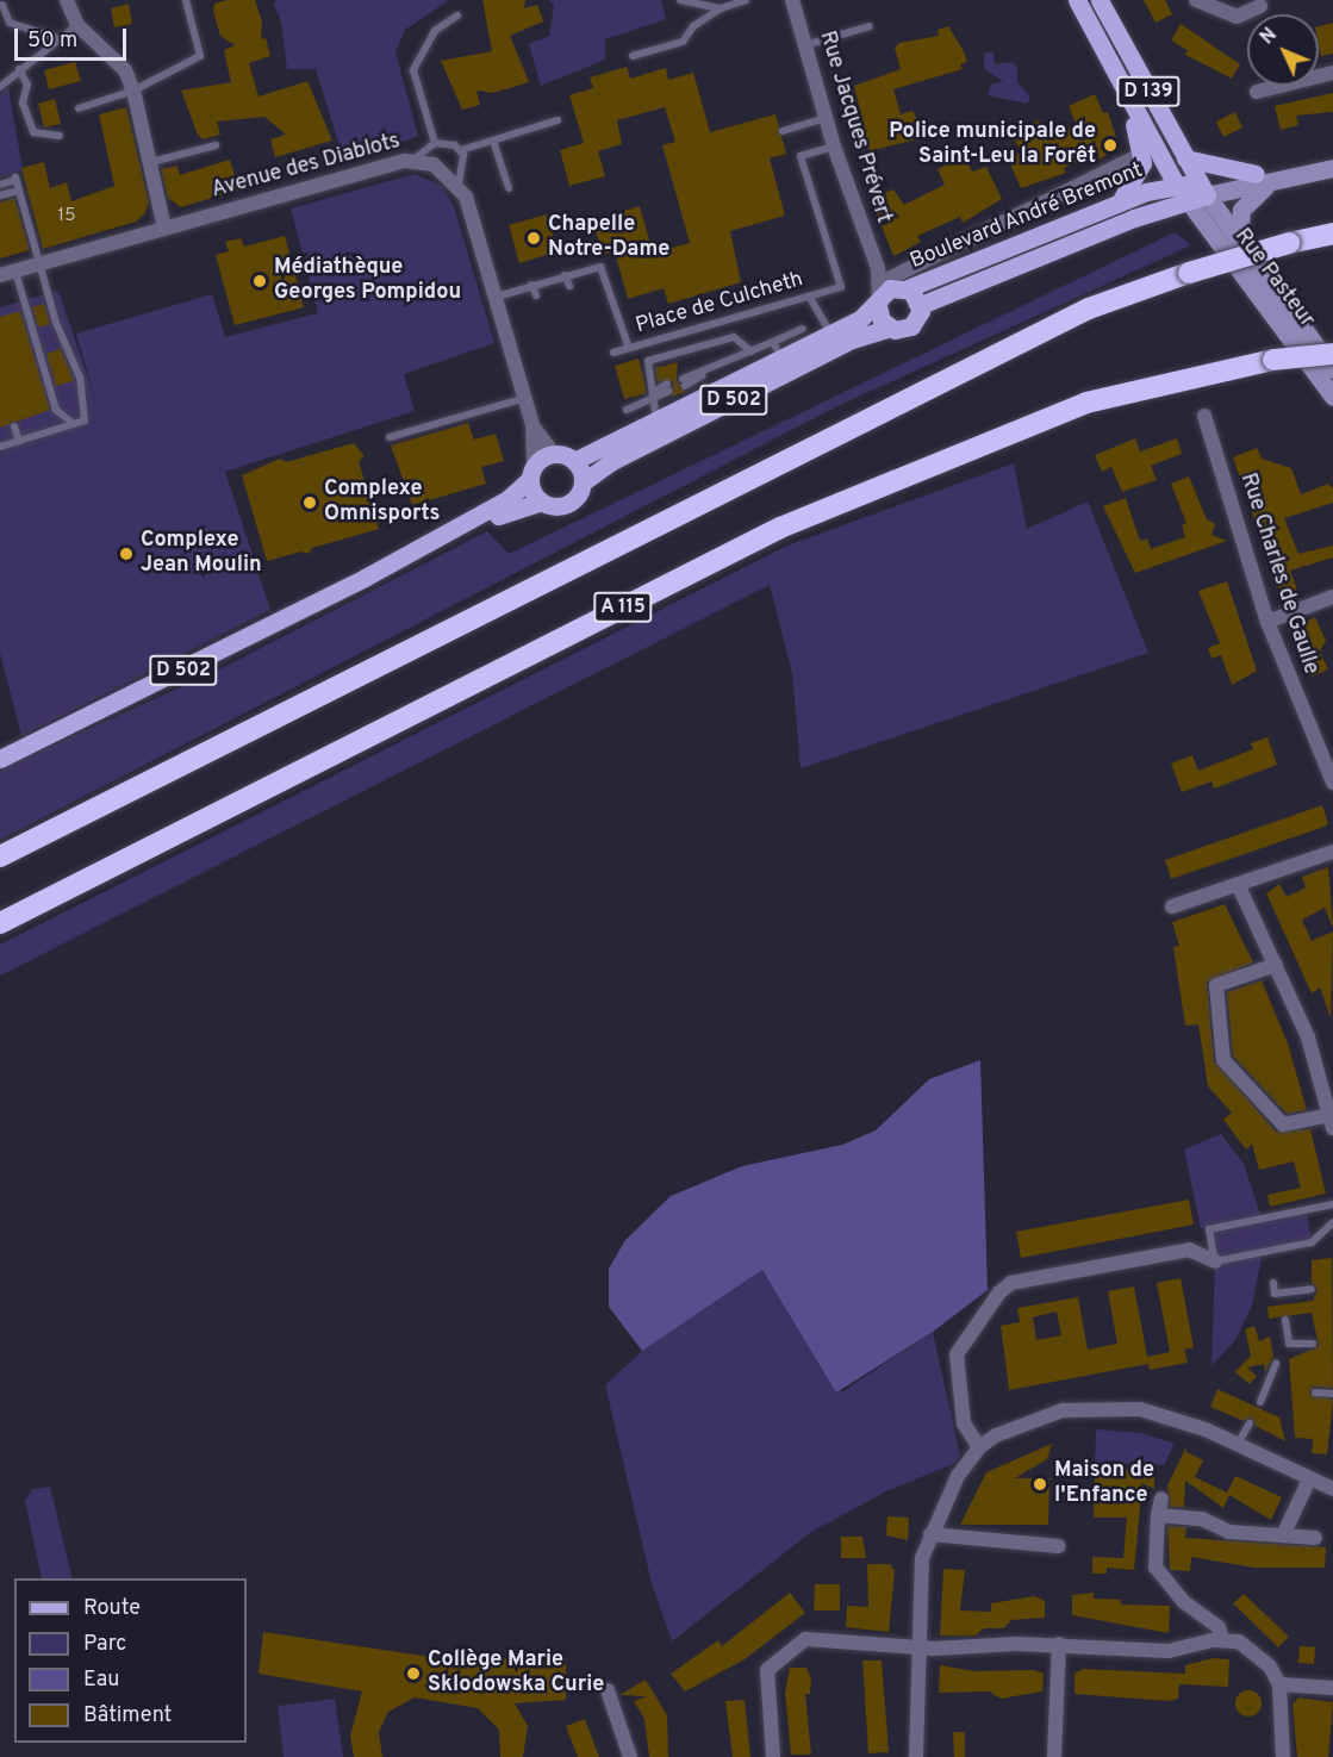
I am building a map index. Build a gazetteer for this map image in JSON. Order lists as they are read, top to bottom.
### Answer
{
  "streets": {
    "highway": ["A 115"],
    "main road": ["D 139", "Boulevard André Bremont", "D 502"],
    "street": [
      "Rue Jacques Prévert",
      "Avenue des Diablots",
      "Rue Pasteur",
      "Rue Charles de Gaulle"
    ],
    "lane": ["Place de Culcheth"]
  },
  "crossings": [
    ["D 139", "Boulevard André Bremont"],
    ["D 139", "Rue Pasteur"],
    ["Rue Jacques Prévert", "Boulevard André Bremont"],
    ["Rue Jacques Prévert", "Place de Culcheth"],
    ["Boulevard André Bremont", "Rue Pasteur"],
    ["Boulevard André Bremont", "D 502"]
  ],
  "places": [
    "Police municipale de Saint-Leu la Forêt",
    "Chapelle Notre-Dame",
    "Médiathèque Georges Pompidou",
    "Complexe Omnisports",
    "Complexe Jean Moulin",
    "Maison de l'Enfance",
    "Collège Marie Sklodowska Curie"
  ],
  "house_numbers": ["15"],
  "legend": [
    "Route",
    "Parc",
    "Eau",
    "Bâtiment"
  ],
  "scale_bar": "50 m",
  "north": "top left"
}
